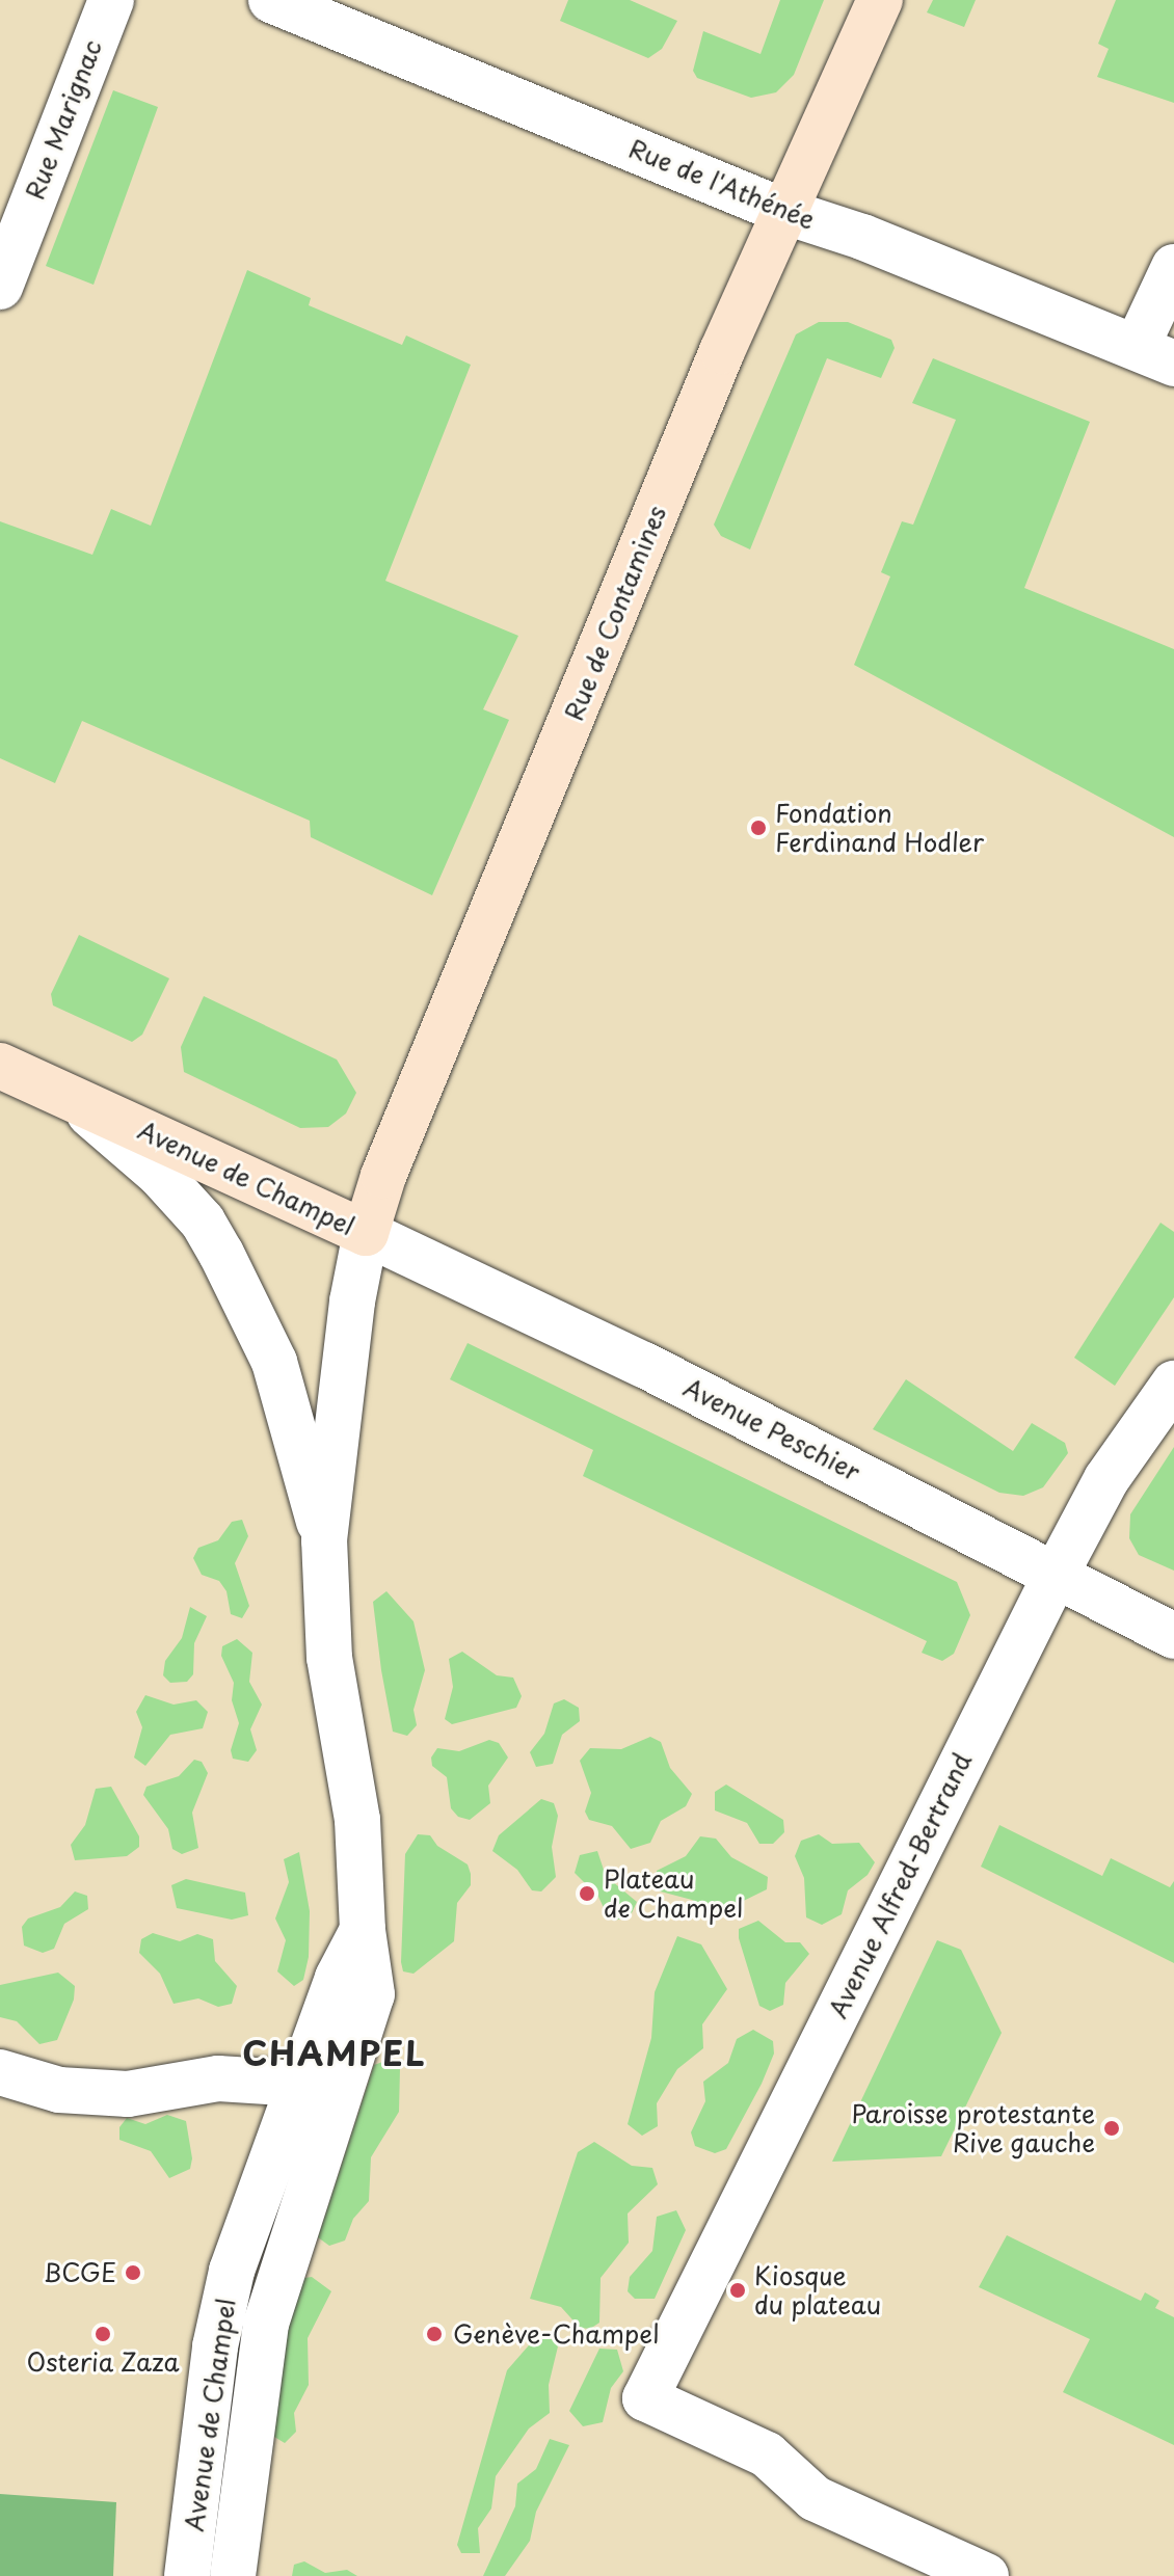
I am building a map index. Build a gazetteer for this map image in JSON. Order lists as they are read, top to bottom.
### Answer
{
  "streets": {
    "main road": ["Rue de Contamines", "Avenue de Champel"],
    "street": [
      "Rue Marignac",
      "Rue de l'Athénée",
      "Avenue Peschier",
      "Avenue Alfred-Bertrand"
    ]
  },
  "crossings": [
    ["Rue de l'Athénée", "Rue de Contamines"],
    ["Rue de Contamines", "Avenue de Champel"],
    ["Rue de Contamines", "Avenue Peschier"],
    ["Avenue de Champel", "Avenue Peschier"],
    ["Avenue Peschier", "Avenue Alfred-Bertrand"]
  ],
  "districts": ["CHAMPEL"],
  "places": [
    "Fondation Ferdinand Hodler",
    "Plateau de Champel",
    "Paroisse protestante Rive gauche",
    "BCGE",
    "Kiosque du plateau",
    "Osteria Zaza",
    "Genève-Champel"
  ]
}
